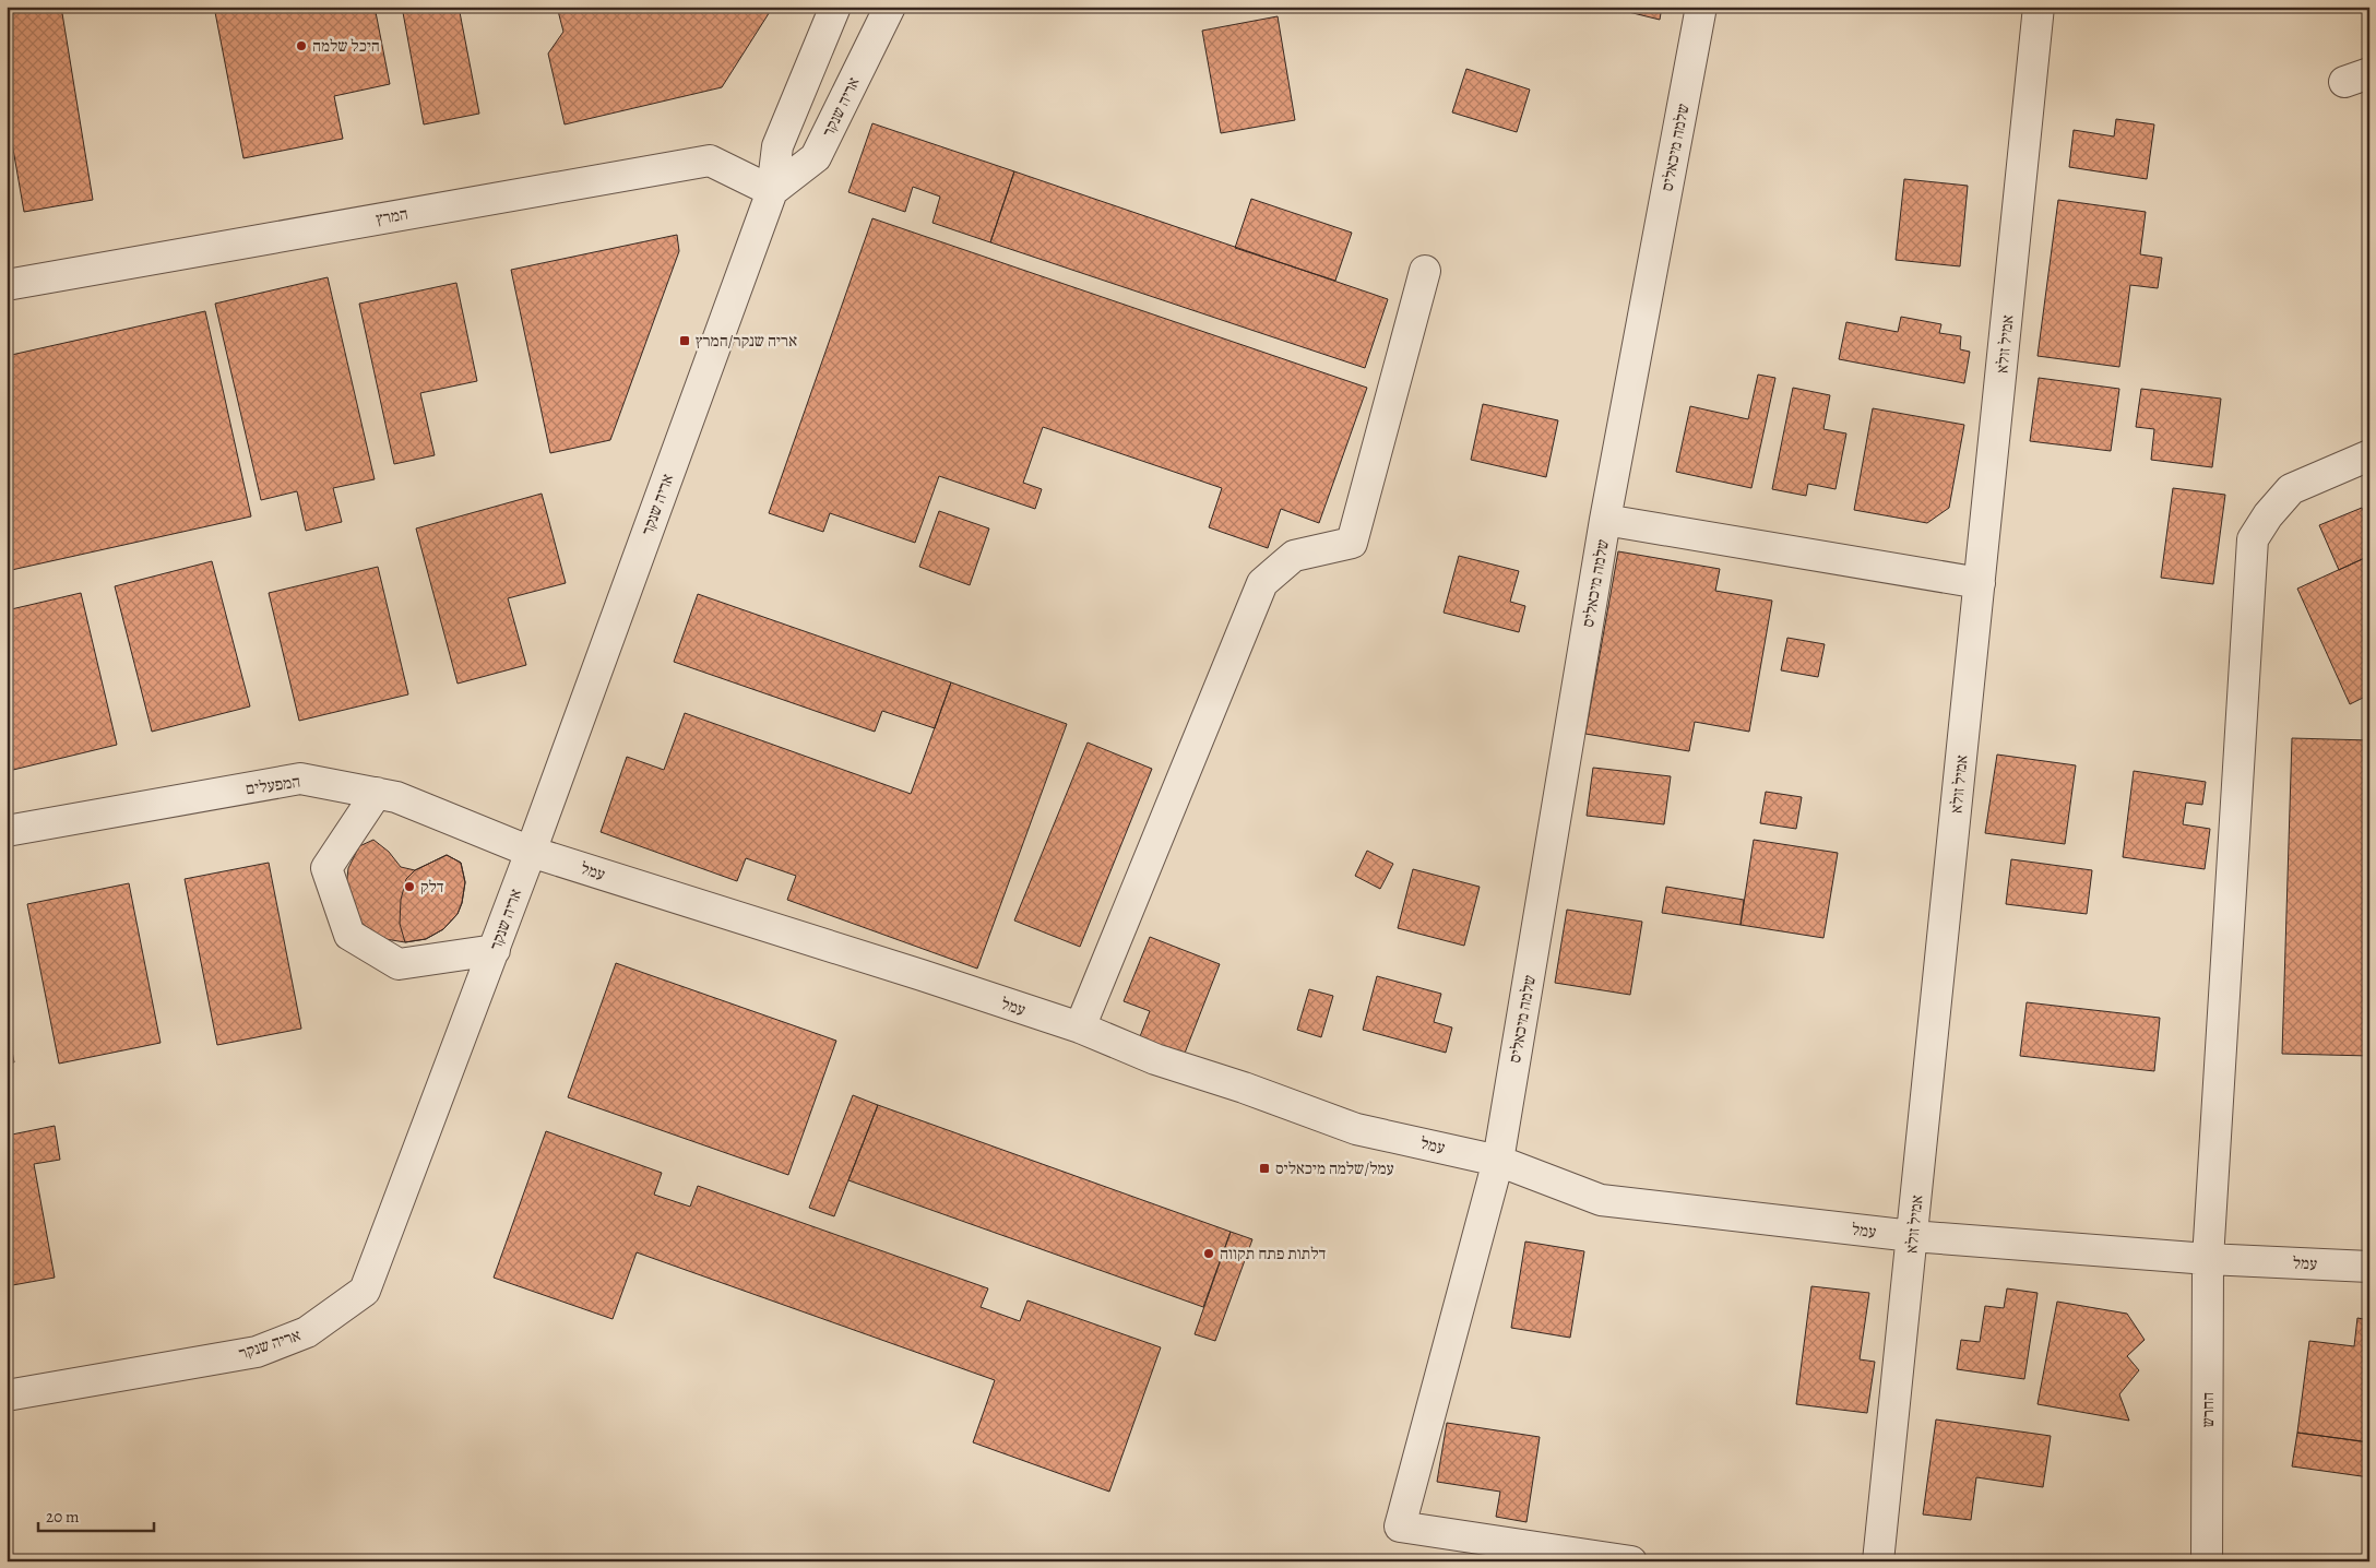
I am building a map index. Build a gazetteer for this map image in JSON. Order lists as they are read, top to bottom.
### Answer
{
  "streets": {
    "street": [
      "אריה שנקר",
      "שלמה מיכאליס",
      "המרץ",
      "אמיל זולא",
      "המפעלים",
      "עמל",
      "החרש"
    ]
  },
  "crossings": [
    ["אריה שנקר", "המרץ"],
    ["אריה שנקר", "המפעלים"],
    ["אריה שנקר", "עמל"],
    ["שלמה מיכאליס", "עמל"],
    ["אמיל זולא", "עמל"],
    ["המפעלים", "עמל"],
    ["עמל", "החרש"]
  ],
  "places": {
    "other": ["היכל שלמה", "דלק", "דלתות פתח תקווה"],
    "transit": ["אריה שנקר/המרץ", "עמל/שלמה מיכאליס"]
  },
  "scale_bar": "20 m"
}
